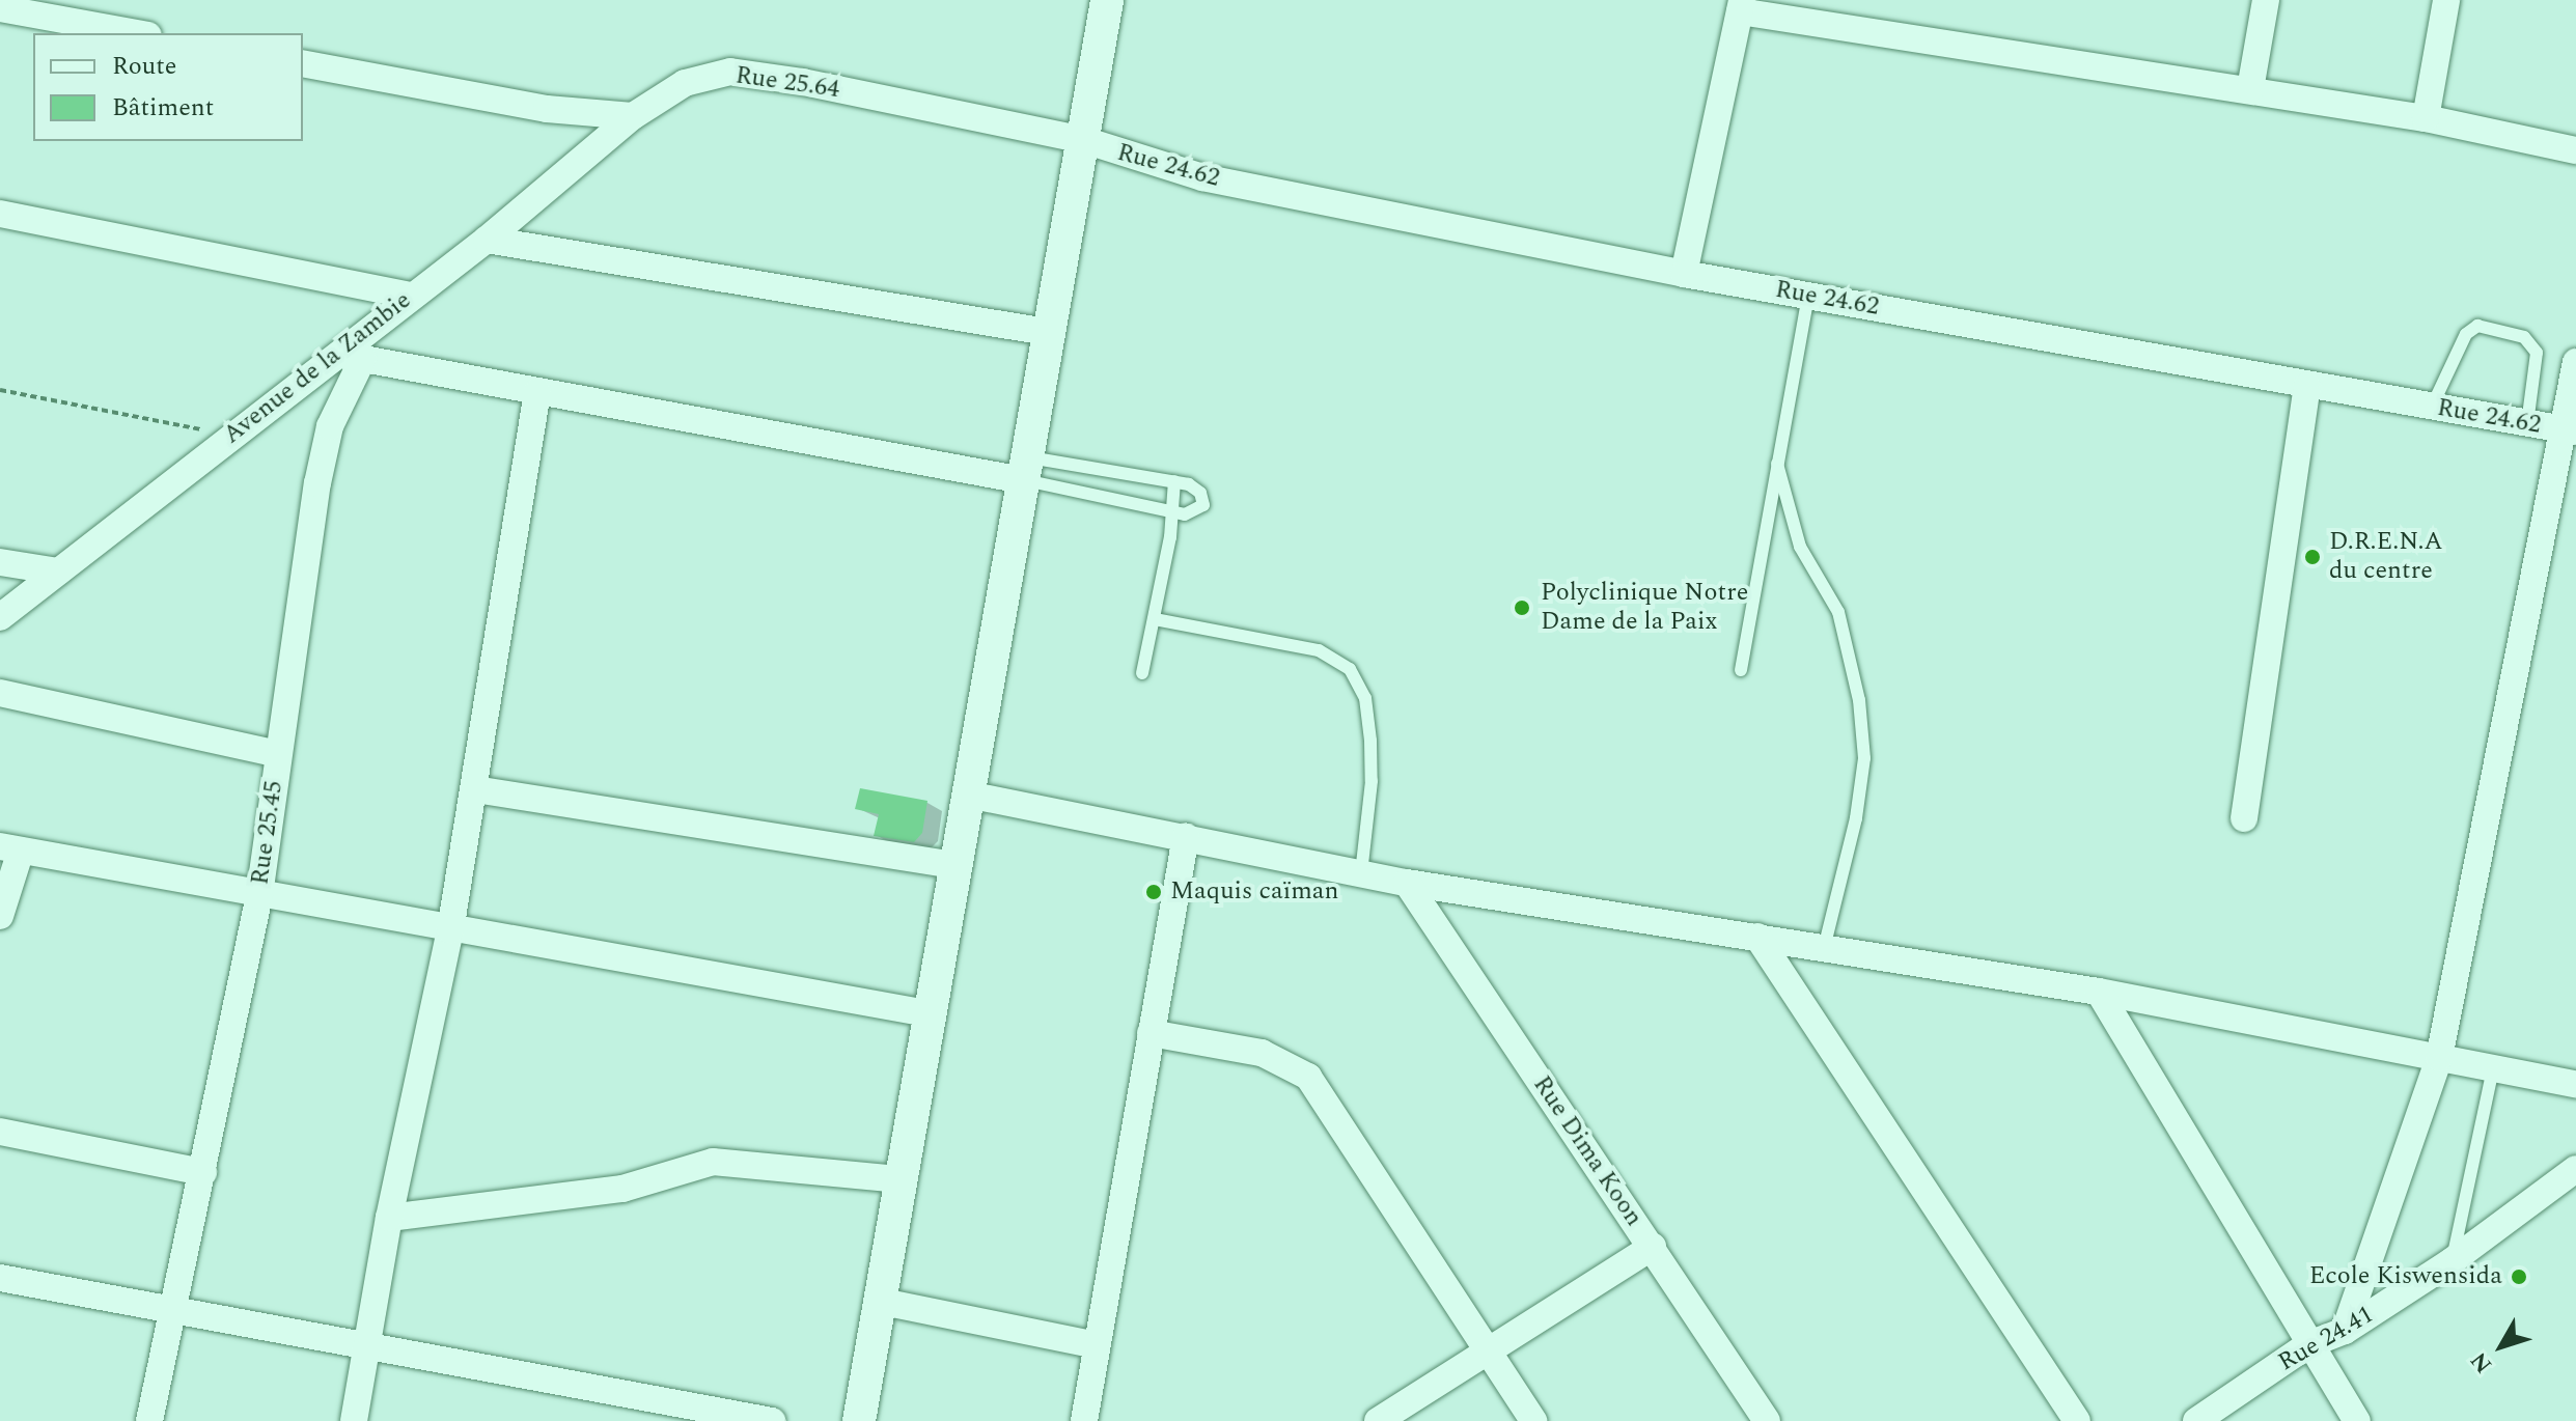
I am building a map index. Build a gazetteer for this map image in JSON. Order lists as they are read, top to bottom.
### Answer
{
  "streets": {
    "street": [
      "Rue 25.64",
      "Rue 24.62",
      "Avenue de la Zambie",
      "Rue 25.45",
      "Rue Dima Koon",
      "Rue 24.41"
    ]
  },
  "crossings": [
    ["Rue 25.64", "Rue 24.62"],
    ["Rue 25.64", "Avenue de la Zambie"]
  ],
  "places": [
    "D.R.E.N.A du centre",
    "Polyclinique Notre Dame de la Paix",
    "Maquis caïman",
    "Ecole Kiswensida"
  ],
  "legend": ["Route", "Bâtiment"],
  "north": "bottom left"
}
